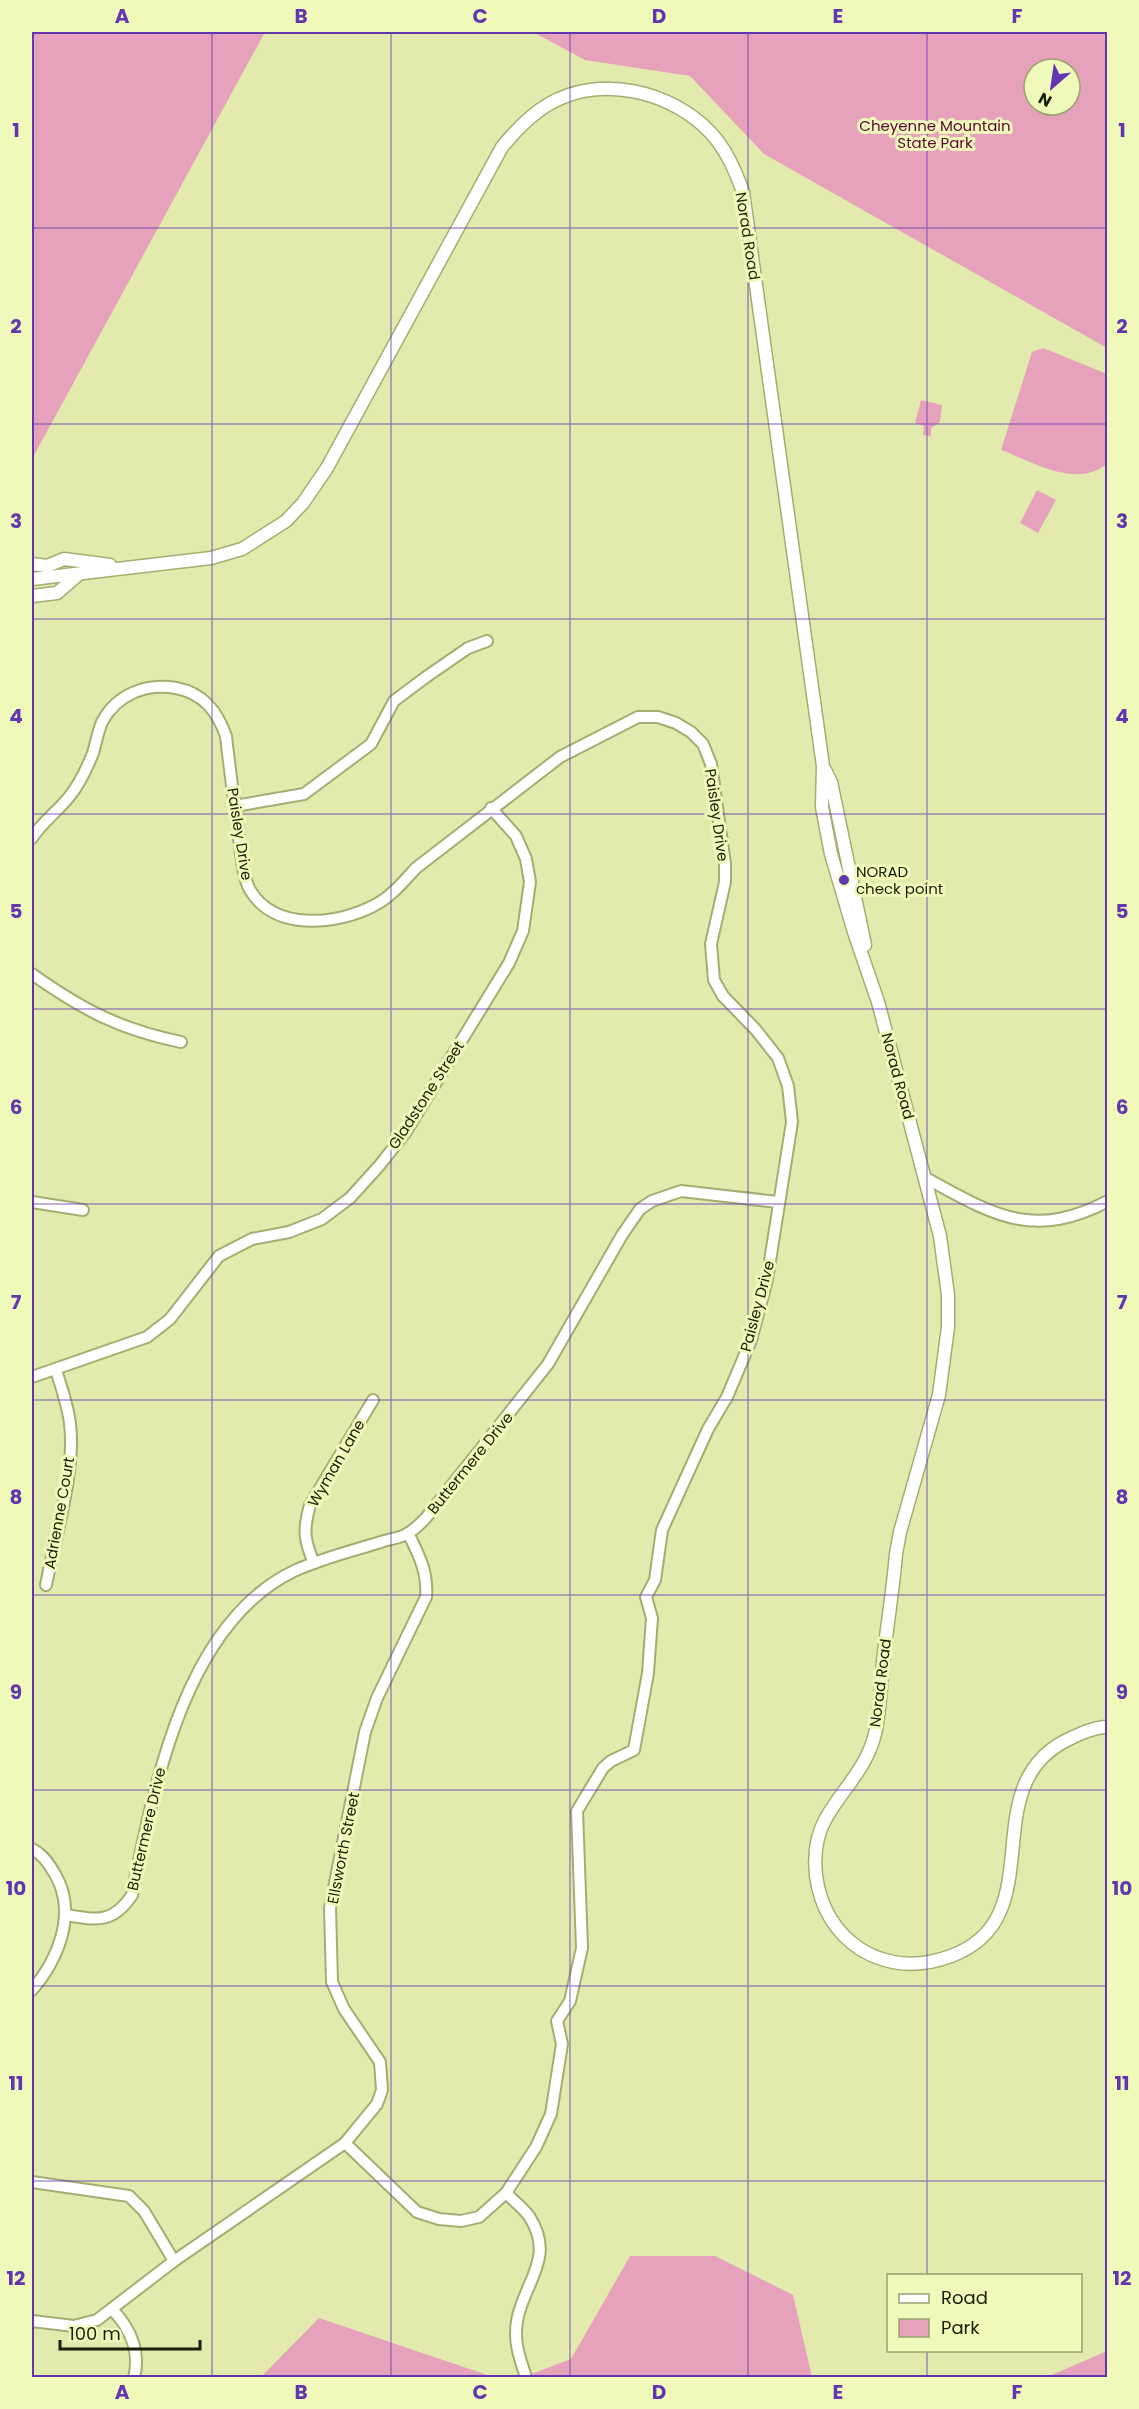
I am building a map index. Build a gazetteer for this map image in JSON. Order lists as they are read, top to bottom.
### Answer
{
  "streets": {
    "street": [
      "Norad Road",
      "Paisley Drive",
      "Gladstone Street",
      "Wyman Lane",
      "Buttermere Drive",
      "Adrienne Court",
      "Ellsworth Street"
    ]
  },
  "crossings": [
    ["Paisley Drive", "Gladstone Street"],
    ["Paisley Drive", "Buttermere Drive"],
    ["Gladstone Street", "Adrienne Court"],
    ["Wyman Lane", "Buttermere Drive"],
    ["Buttermere Drive", "Ellsworth Street"]
  ],
  "parks": ["Cheyenne Mountain State Park"],
  "places": ["NORAD check point"],
  "legend": ["Road", "Park"],
  "scale_bar": "100 m",
  "north": "bottom left",
  "grid": {
    "columns": [
      "A",
      "B",
      "C",
      "D",
      "E",
      "F"
    ],
    "rows": [
      "1",
      "2",
      "3",
      "4",
      "5",
      "6",
      "7",
      "8",
      "9",
      "10",
      "11",
      "12"
    ]
  }
}
